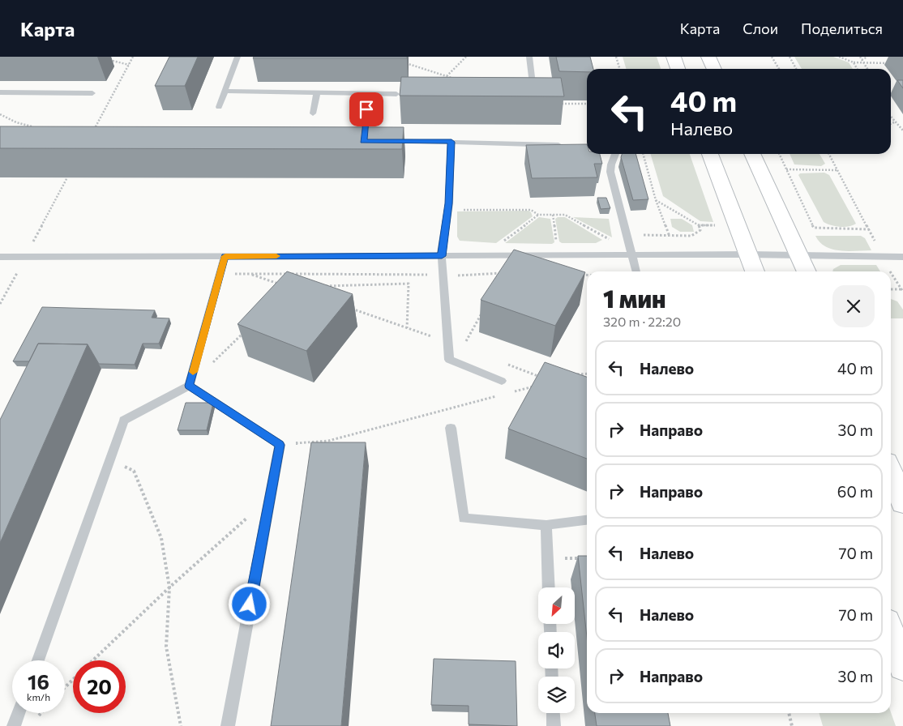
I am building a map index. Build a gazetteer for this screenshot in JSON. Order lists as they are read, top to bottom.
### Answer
{
  "north": "bottom left",
  "page": {
    "header": "Карта",
    "nav": ["Карта", "Слои", "Поделиться"],
    "turn": ["40 m", "Налево"],
    "heading": ["1 мин", "320 m · 22:20"],
    "list": [
      {
        "name": "Налево",
        "value": "40 m"
      },
      {
        "name": "Направо",
        "value": "30 m"
      },
      {
        "name": "Направо",
        "value": "60 m"
      },
      {
        "name": "Налево",
        "value": "70 m"
      },
      {
        "name": "Налево",
        "value": "70 m"
      },
      {
        "name": "Направо",
        "value": "30 m"
      }
    ],
    "speed": "16 km/h",
    "limit": "20"
  }
}
